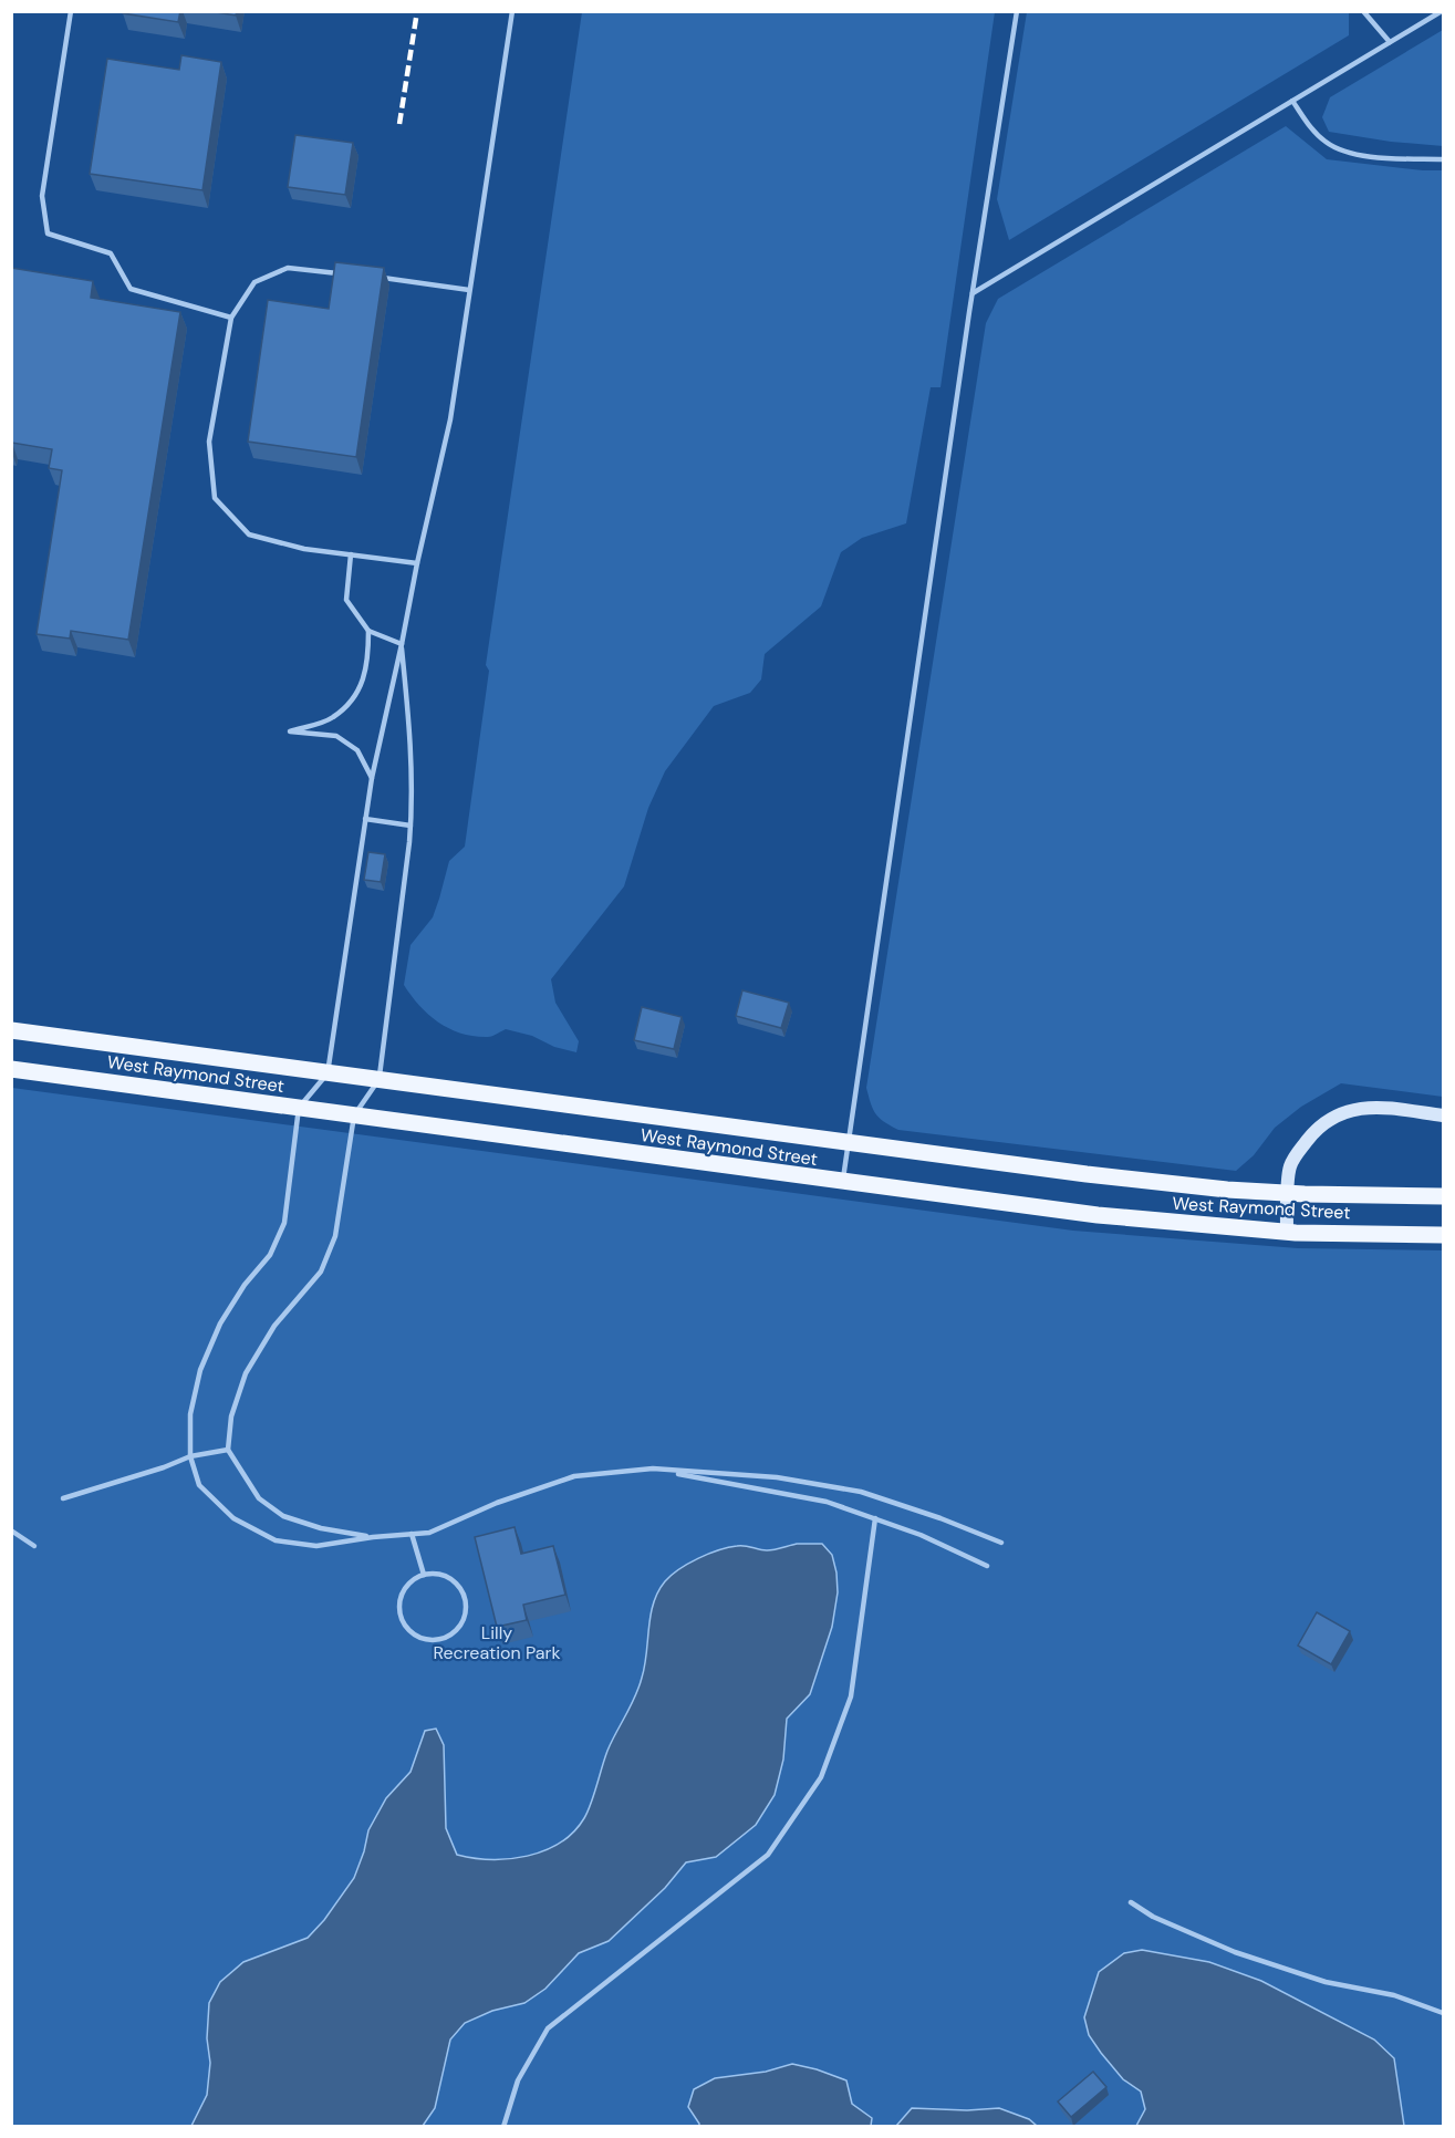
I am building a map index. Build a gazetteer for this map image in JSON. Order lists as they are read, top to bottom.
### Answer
{
  "streets": {
    "main road": ["West Raymond Street"]
  },
  "parks": ["Lilly Recreation Park"]
}
